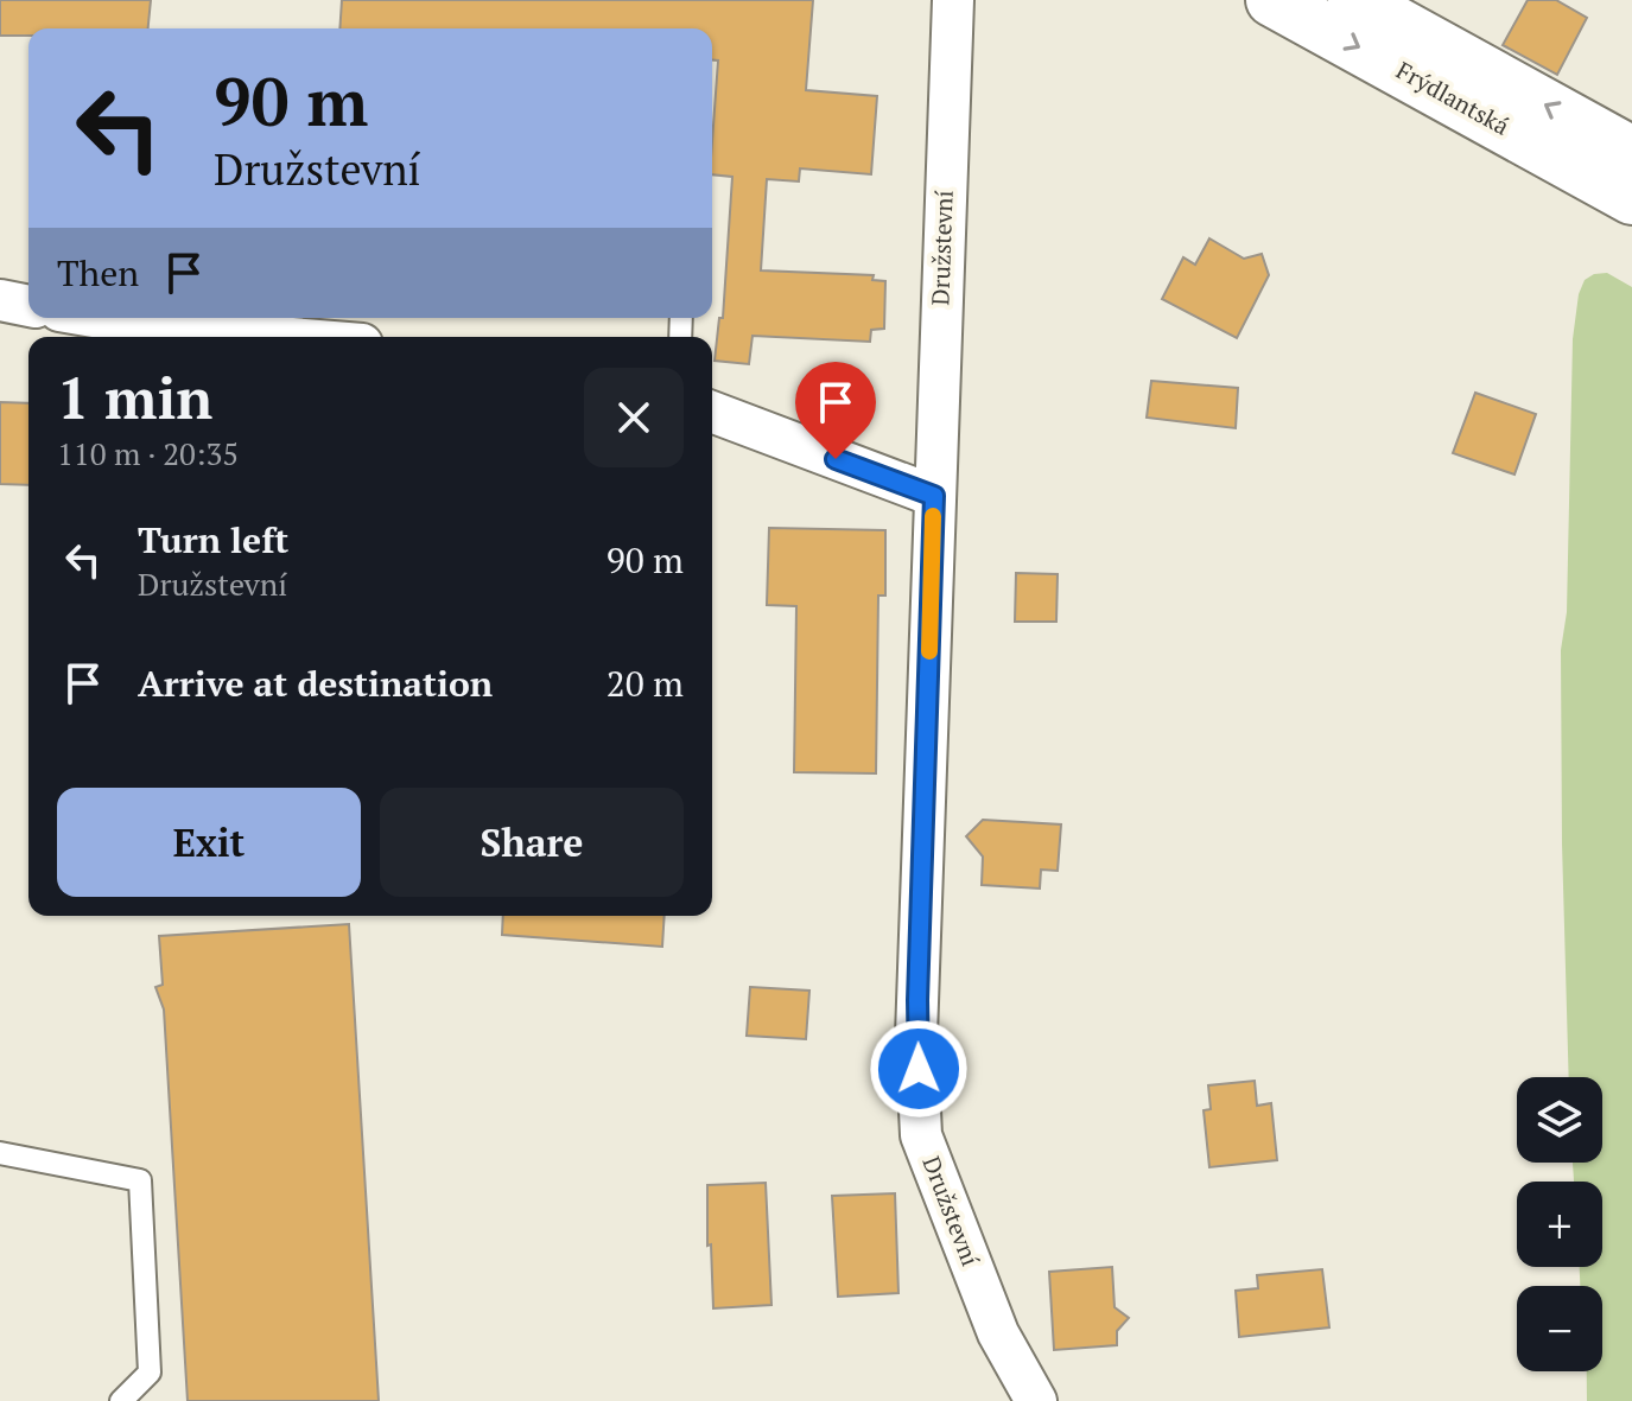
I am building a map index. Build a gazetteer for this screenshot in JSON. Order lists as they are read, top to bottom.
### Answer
{
  "streets": {
    "main road": ["Frýdlantská"],
    "street": ["Družstevní"]
  },
  "page": {
    "turn": ["90 m", "Družstevní"],
    "then": "Then",
    "heading": ["1 min", "110 m · 20:35"],
    "list": [
      {
        "name": "Turn left",
        "note": "Družstevní",
        "value": "90 m"
      },
      {
        "name": "Arrive at destination",
        "value": "20 m"
      }
    ],
    "buttons": ["Exit", "Share"],
    "map_buttons": ["+", "−"]
  }
}
